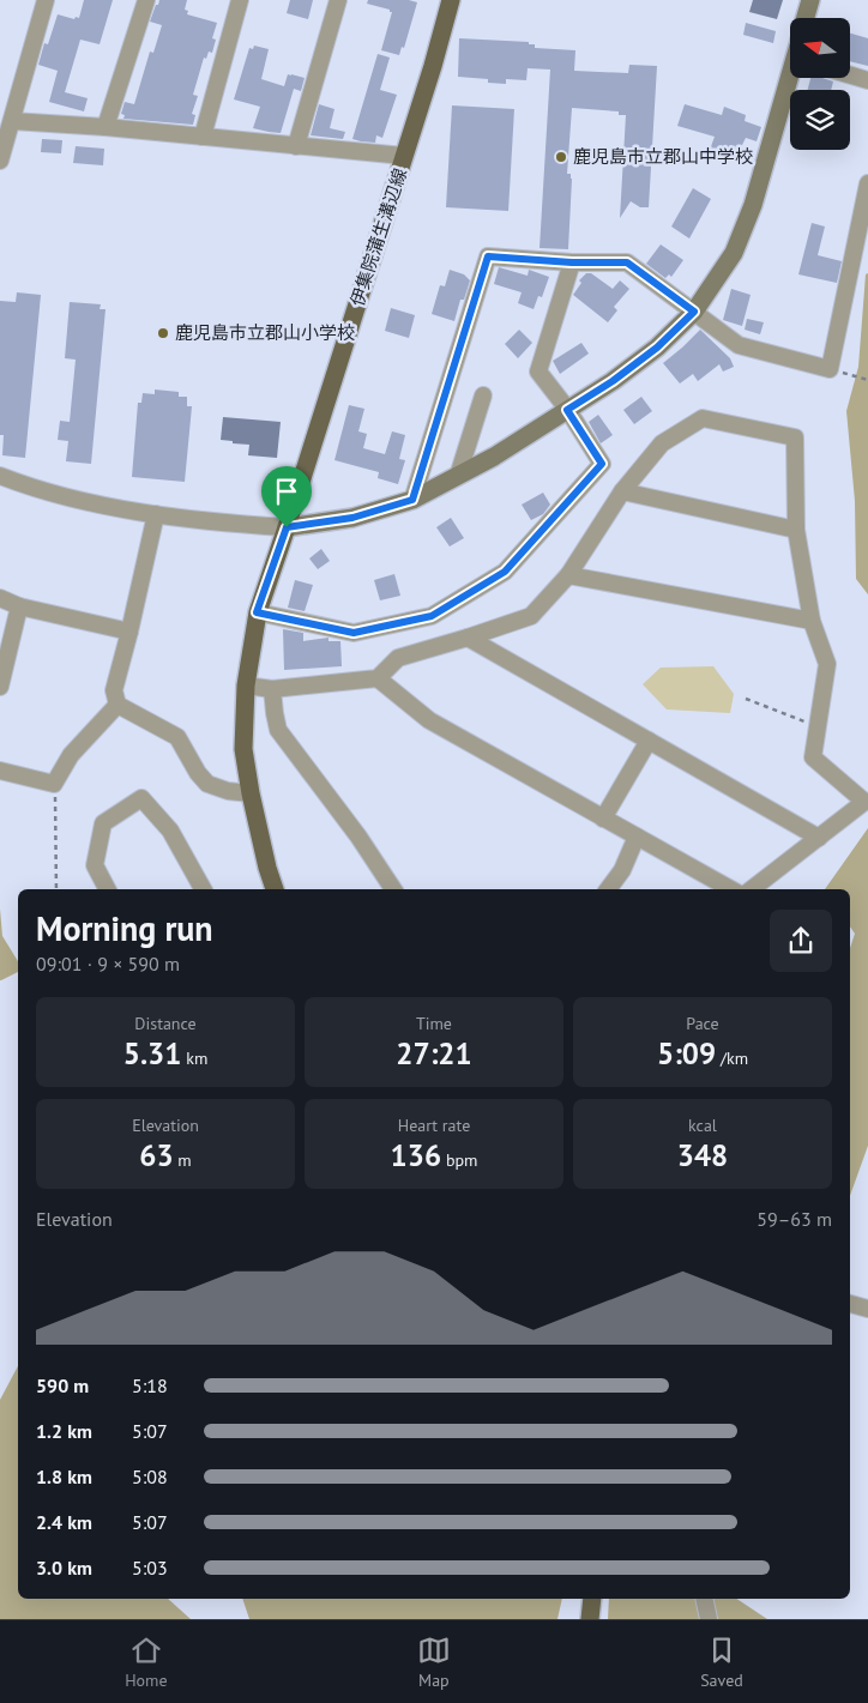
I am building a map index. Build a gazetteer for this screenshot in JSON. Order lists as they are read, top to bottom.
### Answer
{
  "streets": {
    "main road": ["伊集院蒲生溝辺線"]
  },
  "places": ["鹿児島市立郡山中学校", "鹿児島市立郡山小学校"],
  "north": "left",
  "page": {
    "heading": ["Morning run", "09:01 · 9 × 590 m"],
    "stats": [
      ["Distance", "5.31 km"],
      ["Time", "27:21"],
      ["Pace", "5:09 /km"],
      ["Elevation", "63 m"],
      ["Heart rate", "136 bpm"],
      ["kcal", "348"]
    ],
    "chart": ["Elevation", "59–63 m"],
    "list": [
      {
        "name": "590 m",
        "note": "5:18"
      },
      {
        "name": "1.2 km",
        "note": "5:07"
      },
      {
        "name": "1.8 km",
        "note": "5:08"
      },
      {
        "name": "2.4 km",
        "note": "5:07"
      },
      {
        "name": "3.0 km",
        "note": "5:03"
      }
    ],
    "tabs": ["Home", "Map", "Saved"]
  }
}
